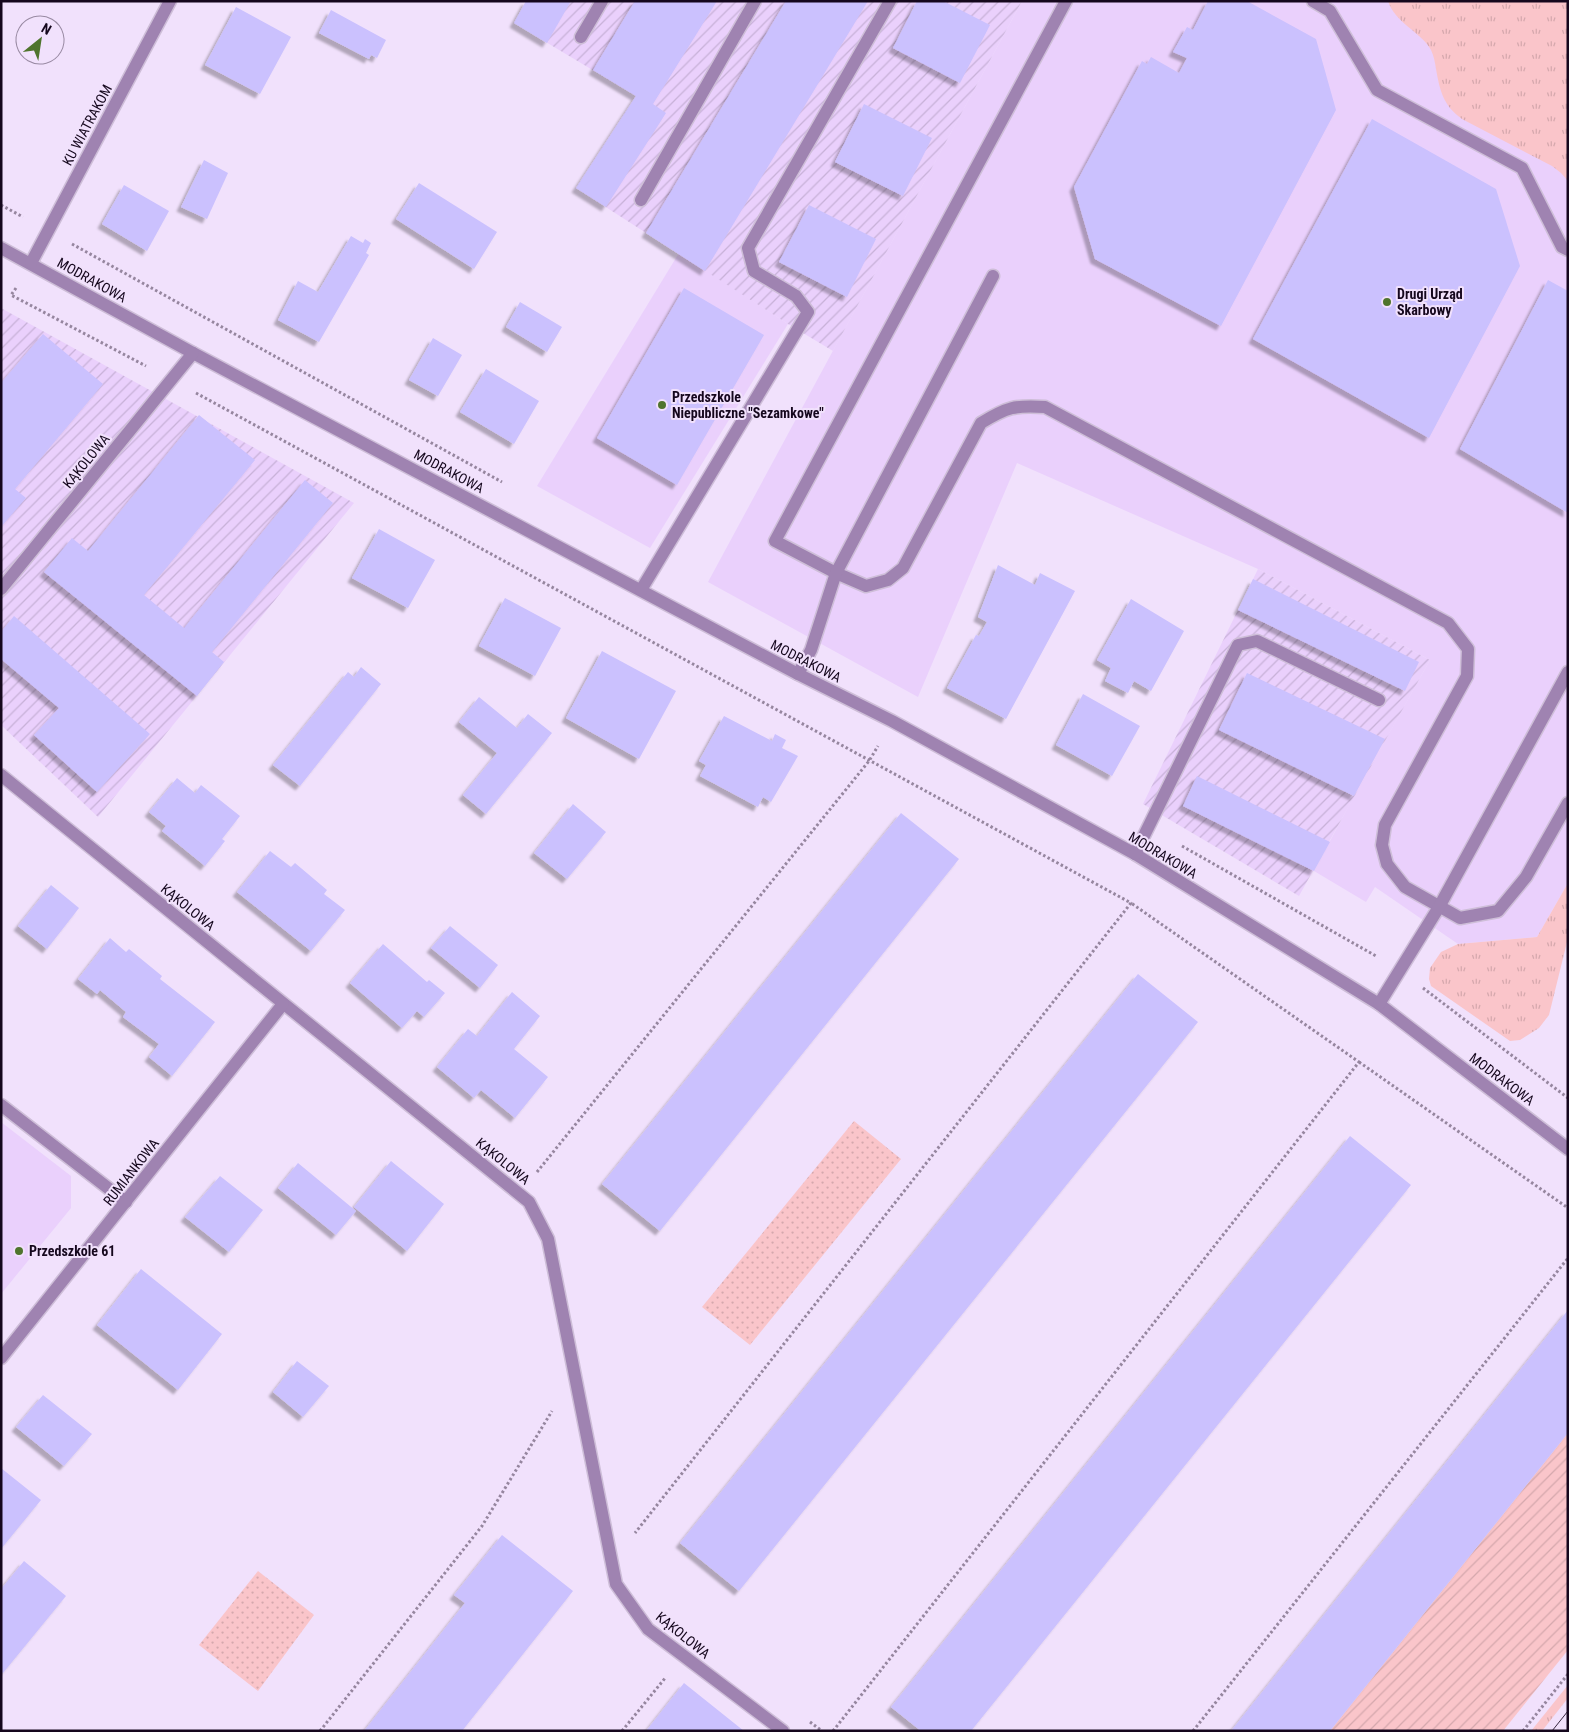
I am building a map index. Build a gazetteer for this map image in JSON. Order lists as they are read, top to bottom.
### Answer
{
  "streets": {
    "street": [
      "KU WIATRAKOM",
      "MODRAKOWA",
      "KĄKOLOWA",
      "RUMIANKOWA"
    ]
  },
  "crossings": [
    ["KU WIATRAKOM", "MODRAKOWA"],
    ["MODRAKOWA", "KĄKOLOWA"],
    ["KĄKOLOWA", "RUMIANKOWA"]
  ],
  "places": ["Drugi Urząd Skarbowy", "Przedszkole Niepubliczne \"Sezamkowe\"", "Przedszkole 61"],
  "north": "top right"
}
